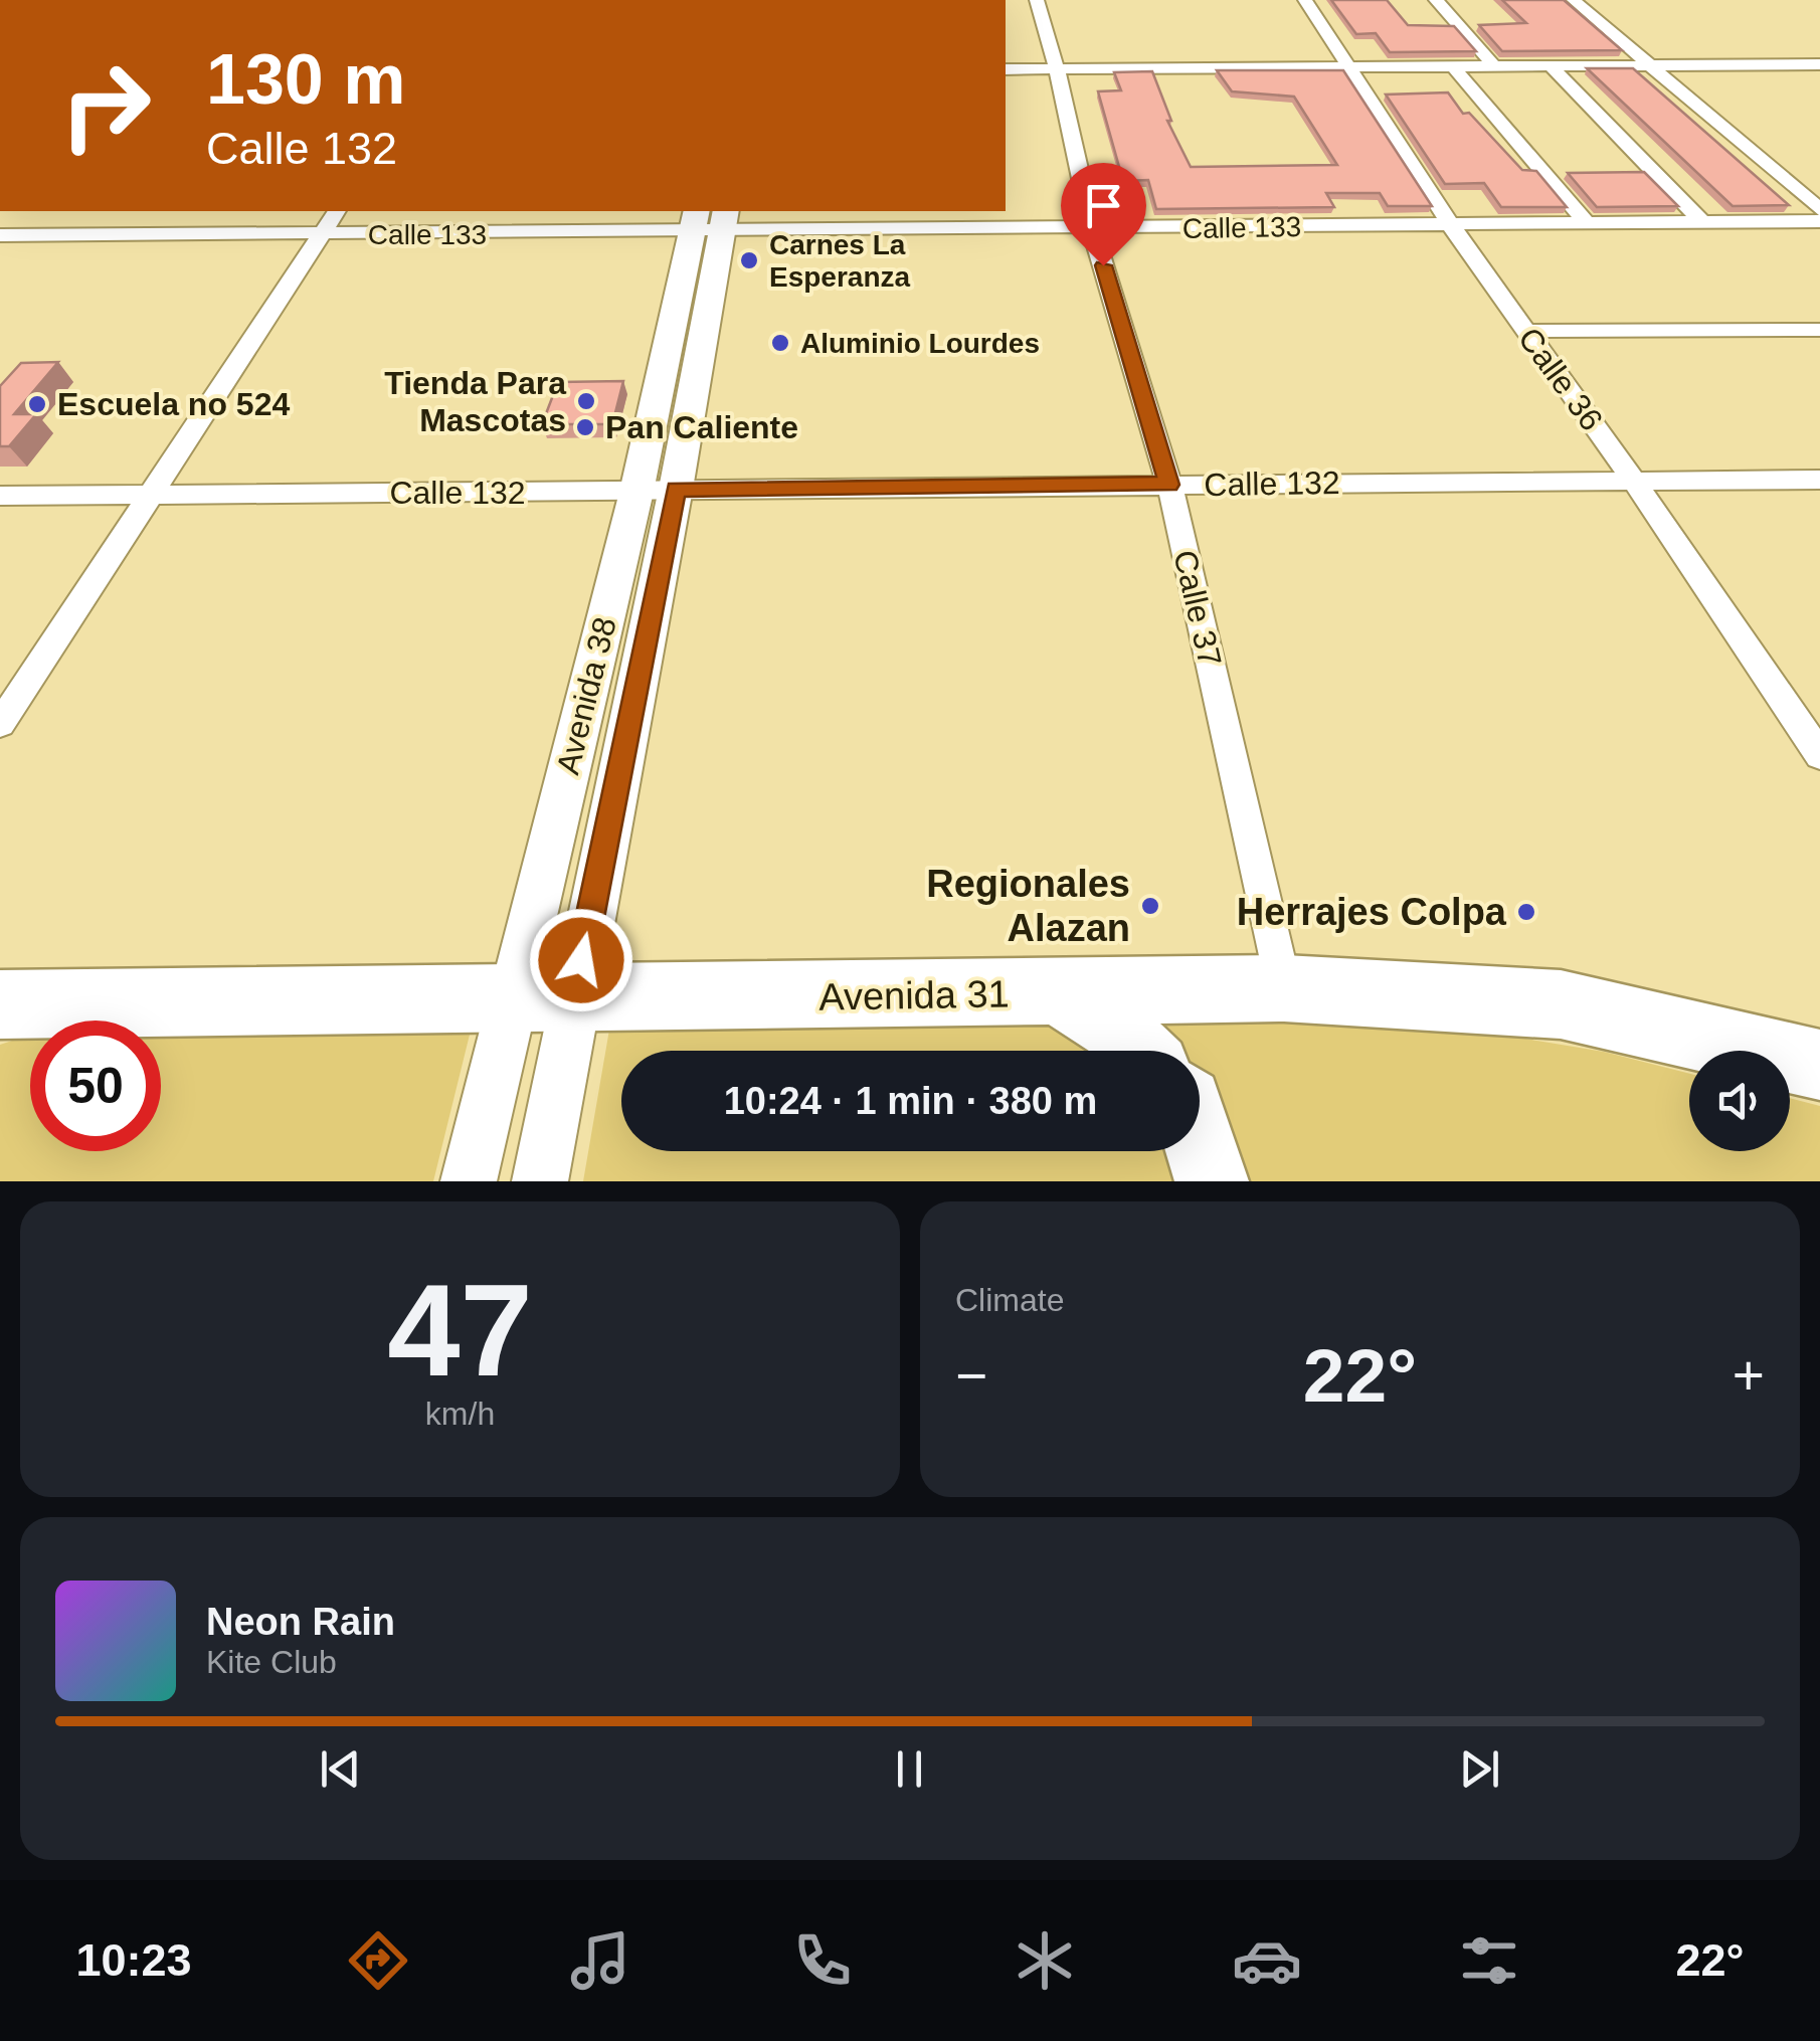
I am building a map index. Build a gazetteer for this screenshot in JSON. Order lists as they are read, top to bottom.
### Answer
{
  "streets": {
    "highway": ["Avenida 31"],
    "main road": ["Avenida 38"],
    "street": [
      "Calle 133",
      "Calle 36",
      "Calle 132",
      "Calle 37"
    ]
  },
  "crossings": [
    ["Calle 133", "Calle 36"],
    ["Calle 133", "Calle 37"],
    ["Calle 133", "Avenida 38"],
    ["Calle 36", "Calle 132"],
    ["Calle 132", "Calle 37"],
    ["Calle 132", "Avenida 38"],
    ["Calle 37", "Avenida 31"],
    ["Avenida 38", "Avenida 31"]
  ],
  "places": [
    "Carnes La Esperanza",
    "Aluminio Lourdes",
    "Tienda Para Mascotas",
    "Escuela no 524",
    "Pan Caliente",
    "Regionales Alazan",
    "Herrajes Colpa"
  ],
  "page": {
    "turn": ["130 m", "Calle 132"],
    "limit": "50",
    "trip": "10:24 · 1 min · 380 m",
    "tile": [
      ["47", "km/h"],
      "Climate"
    ],
    "heat": ["−", "22°", "+"],
    "song": ["Neon Rain", "Kite Club"],
    "tabs": ["10:23", "22°"]
  }
}
